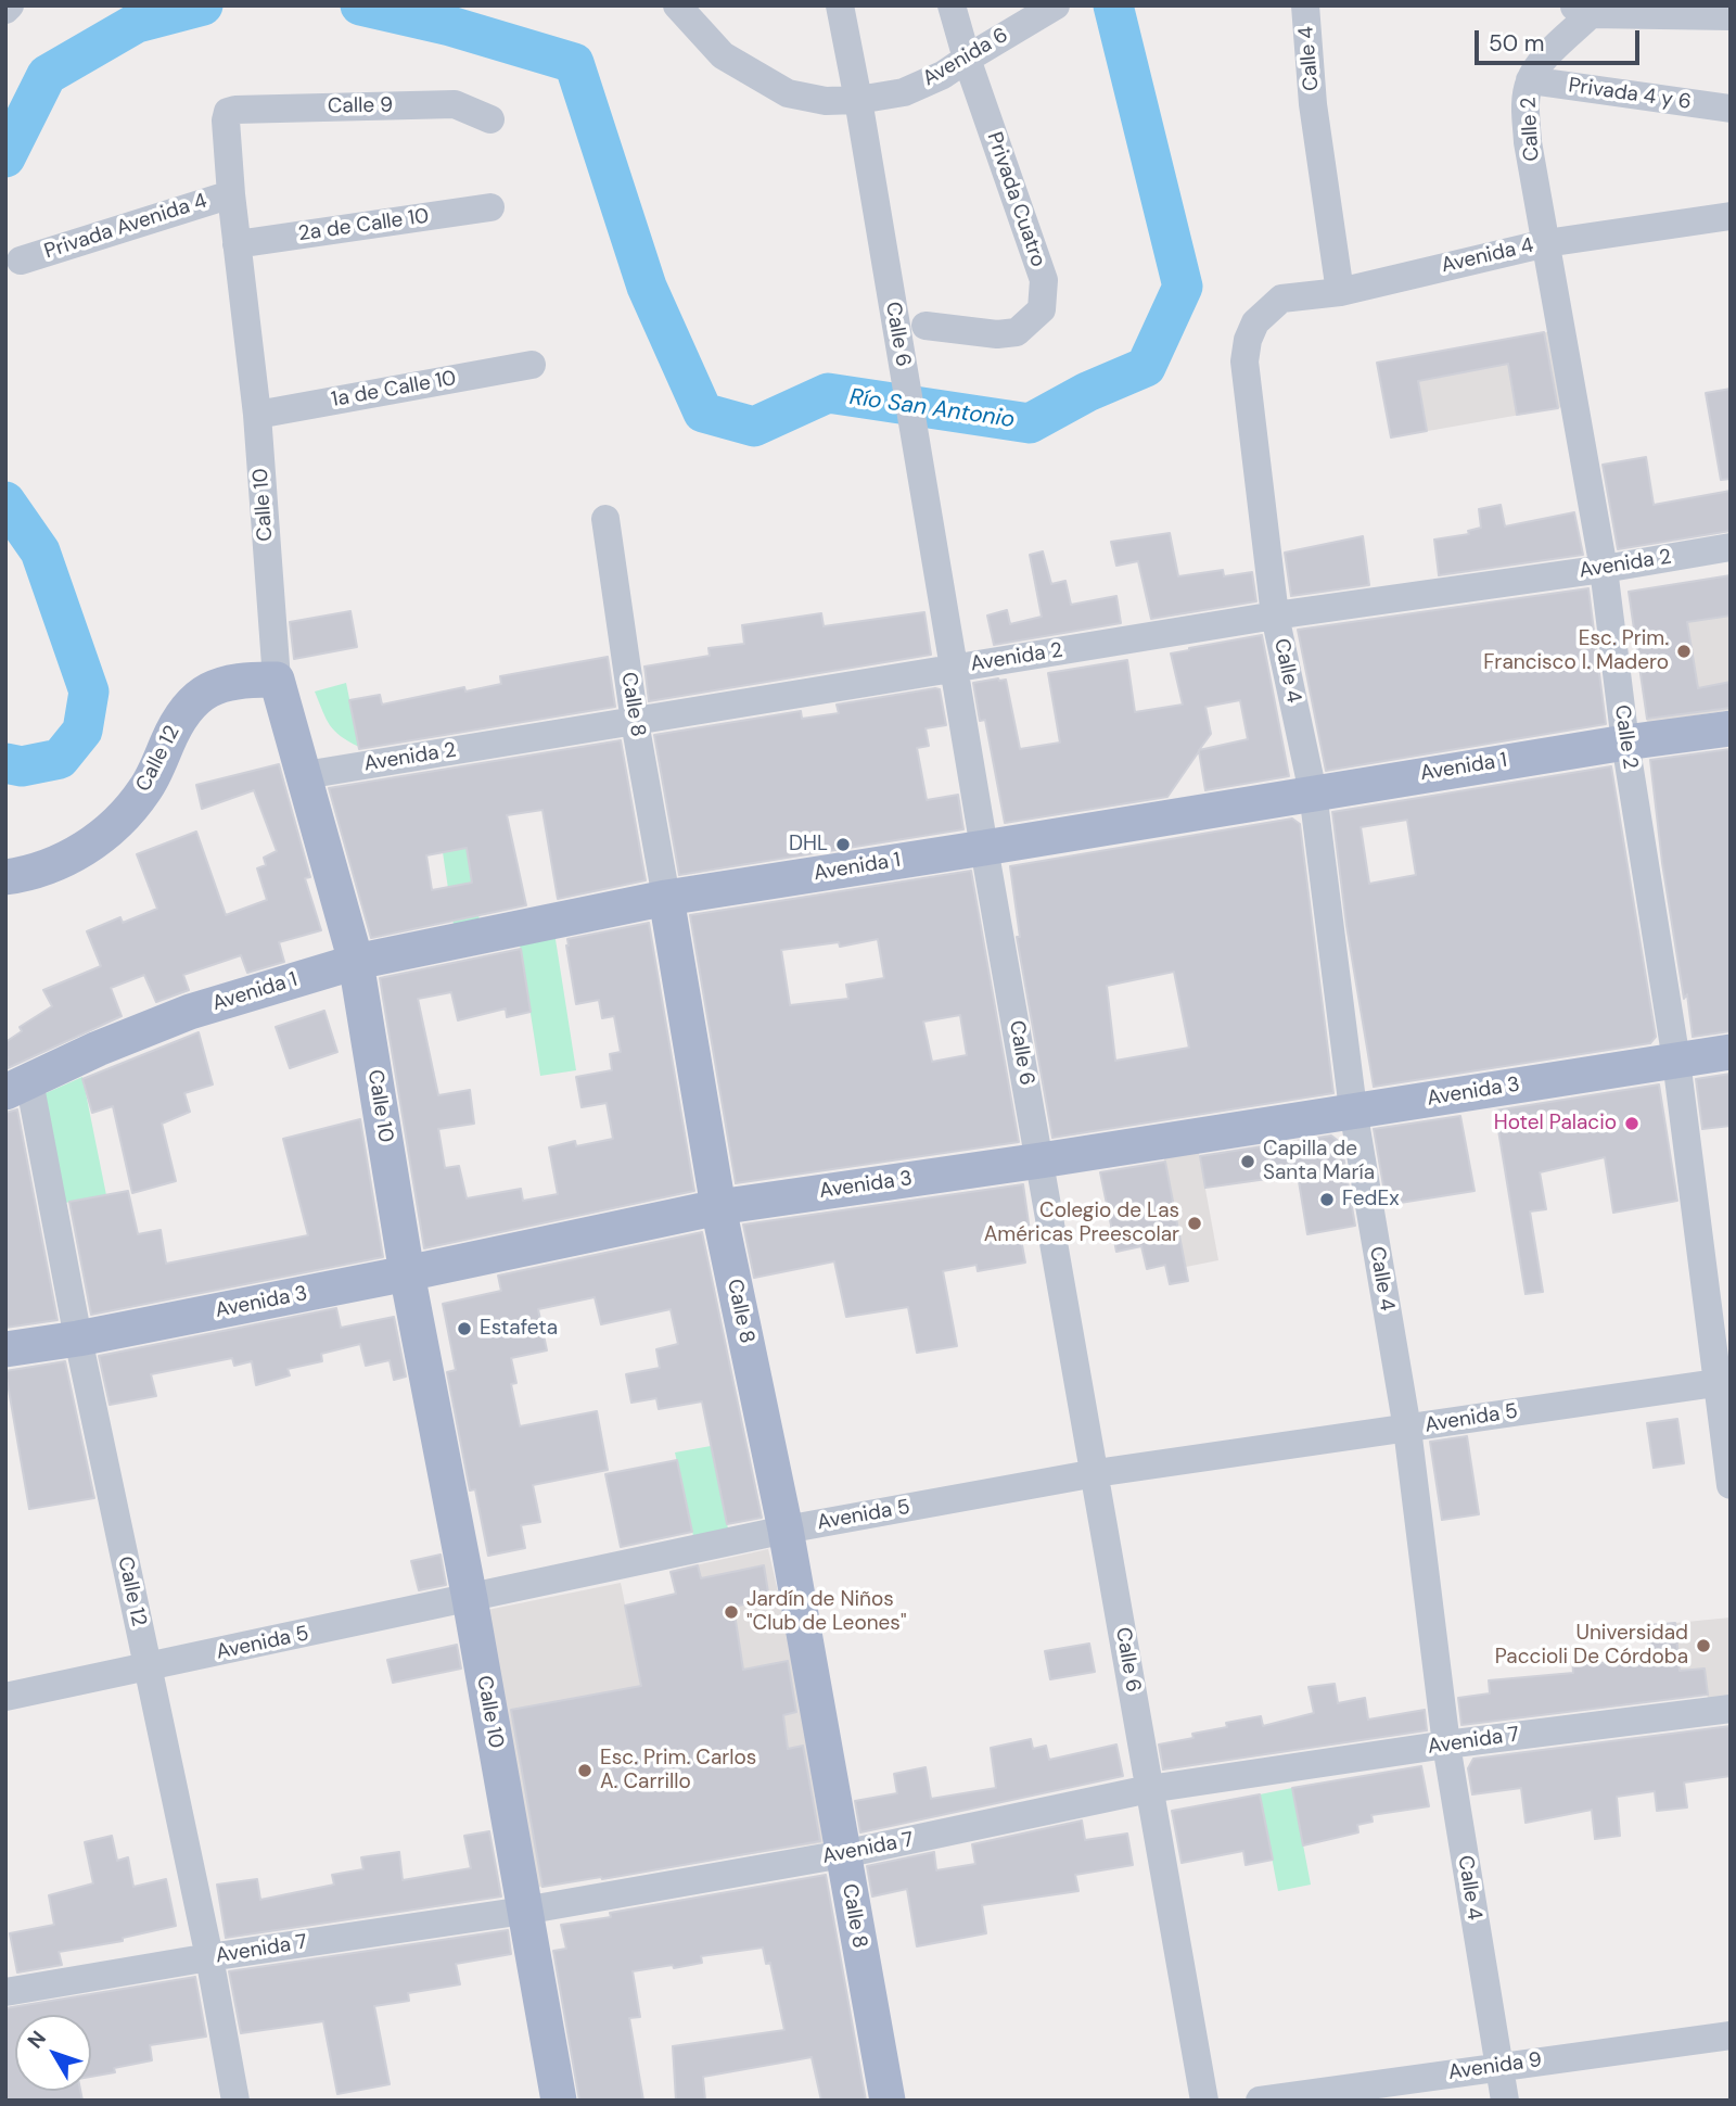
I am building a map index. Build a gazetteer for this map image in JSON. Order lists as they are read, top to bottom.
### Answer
{
  "streets": {
    "main road": [
      "Calle 10",
      "Calle 8",
      "Calle 12",
      "Avenida 1",
      "Avenida 3"
    ],
    "street": [
      "Avenida 6",
      "Calle 4",
      "Privada 4 y 6",
      "Calle 9",
      "Calle 2",
      "Privada Cuatro",
      "2a de Calle 10",
      "Privada Avenida 4",
      "Avenida 4",
      "Calle 6",
      "1a de Calle 10",
      "Avenida 2",
      "Avenida 5",
      "Avenida 7",
      "Avenida 9"
    ]
  },
  "crossings": [
    ["Avenida 6", "Privada Cuatro"],
    ["Avenida 6", "Calle 6"],
    ["Calle 4", "Avenida 4"],
    ["Calle 4", "Avenida 2"],
    ["Calle 4", "Avenida 1"],
    ["Calle 4", "Avenida 3"],
    ["Calle 4", "Avenida 5"],
    ["Calle 4", "Avenida 7"],
    ["Calle 4", "Avenida 9"],
    ["Privada 4 y 6", "Calle 2"],
    ["Calle 9", "Calle 10"],
    ["Calle 2", "Avenida 4"],
    ["Calle 2", "Avenida 2"],
    ["Calle 2", "Avenida 1"],
    ["Calle 2", "Avenida 3"],
    ["Calle 2", "Avenida 5"],
    ["2a de Calle 10", "Calle 10"],
    ["Privada Avenida 4", "Calle 10"],
    ["Calle 6", "Avenida 2"],
    ["Calle 6", "Avenida 1"],
    ["Calle 6", "Avenida 3"],
    ["Calle 6", "Avenida 5"],
    ["Calle 6", "Avenida 7"],
    ["1a de Calle 10", "Calle 10"],
    ["Calle 10", "Avenida 2"],
    ["Calle 10", "Calle 12"],
    ["Calle 10", "Avenida 1"],
    ["Calle 10", "Avenida 3"],
    ["Calle 10", "Avenida 5"],
    ["Calle 10", "Avenida 7"],
    ["Avenida 2", "Calle 8"],
    ["Calle 8", "Avenida 1"],
    ["Calle 8", "Avenida 3"],
    ["Calle 8", "Avenida 5"],
    ["Calle 8", "Avenida 7"],
    ["Calle 12", "Avenida 1"],
    ["Calle 12", "Avenida 3"],
    ["Calle 12", "Avenida 5"],
    ["Calle 12", "Avenida 7"]
  ],
  "water": ["Río San Antonio"],
  "places": [
    "Esc. Prim. Francisco I. Madero",
    "DHL",
    "Hotel Palacio",
    "Capilla de Santa María",
    "FedEx",
    "Colegio de Las Américas Preescolar",
    "Estafeta",
    "Jardín de Niños \"Club de Leones\"",
    "Universidad Paccioli De Córdoba",
    "Esc. Prim. Carlos A. Carrillo"
  ],
  "scale_bar": "50 m",
  "north": "top left"
}
